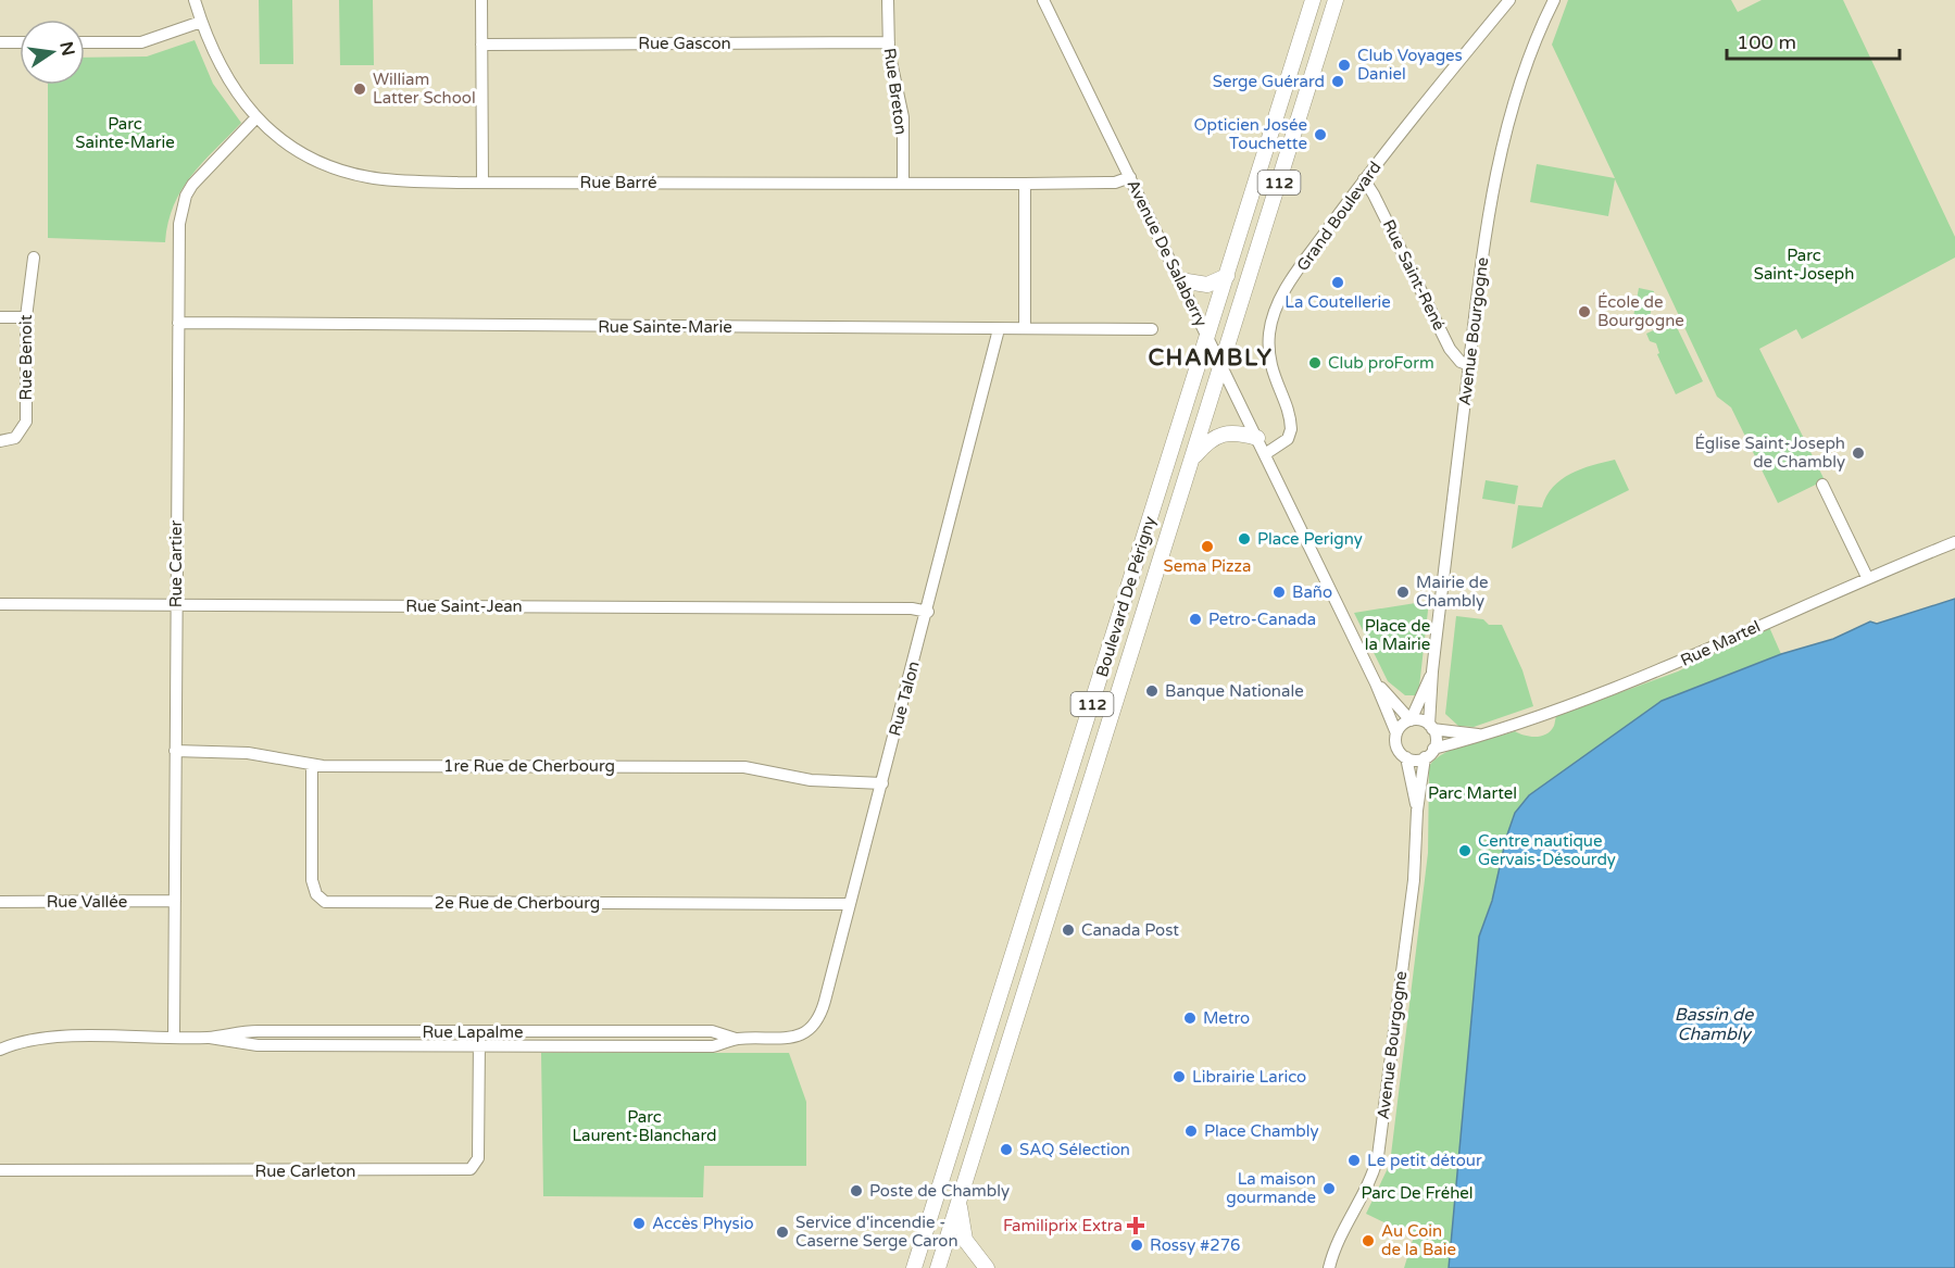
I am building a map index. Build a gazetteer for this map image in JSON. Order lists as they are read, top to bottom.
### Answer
{
  "streets": {
    "main road": ["112", "Boulevard De Périgny"],
    "street": [
      "Rue Gascon",
      "Rue Breton",
      "Rue Barré",
      "Grand Boulevard",
      "Avenue De Salaberry",
      "Rue Saint-René",
      "Rue Sainte-Marie",
      "Avenue Bourgogne",
      "Rue Benoit",
      "Rue Cartier",
      "Rue Saint-Jean",
      "Rue Martel",
      "Rue Talon",
      "1re Rue de Cherbourg",
      "Rue Vallée",
      "2e Rue de Cherbourg",
      "Rue Lapalme",
      "Rue Carleton"
    ]
  },
  "crossings": [
    ["Rue Gascon", "Rue Breton"],
    ["Rue Breton", "Rue Barré"],
    ["Rue Barré", "Avenue De Salaberry"],
    ["Rue Barré", "Rue Cartier"],
    ["Grand Boulevard", "Avenue De Salaberry"],
    ["Grand Boulevard", "Rue Saint-René"],
    ["Avenue De Salaberry", "Avenue Bourgogne"],
    ["Avenue De Salaberry", "Boulevard De Périgny"],
    ["Avenue De Salaberry", "Rue Martel"],
    ["Rue Saint-René", "Avenue Bourgogne"],
    ["Rue Sainte-Marie", "Rue Cartier"],
    ["Rue Sainte-Marie", "Rue Talon"],
    ["Avenue Bourgogne", "Rue Martel"],
    ["Rue Cartier", "Rue Saint-Jean"],
    ["Rue Cartier", "1re Rue de Cherbourg"],
    ["Rue Cartier", "Rue Vallée"],
    ["Rue Cartier", "Rue Lapalme"],
    ["Rue Saint-Jean", "Rue Talon"],
    ["Rue Talon", "1re Rue de Cherbourg"],
    ["Rue Talon", "2e Rue de Cherbourg"],
    ["Rue Talon", "Rue Lapalme"],
    ["1re Rue de Cherbourg", "2e Rue de Cherbourg"],
    ["Rue Lapalme", "Rue Carleton"]
  ],
  "districts": ["CHAMBLY"],
  "water": ["Bassin de Chambly"],
  "parks": [
    "Parc Sainte-Marie",
    "Parc Saint-Joseph",
    "Place de la Mairie",
    "Parc Martel",
    "Parc Laurent-Blanchard",
    "Parc De Fréhel"
  ],
  "places": {
    "other": [
      "Club Voyages Daniel",
      "Serge Guérard",
      "William Latter School",
      "Opticien Josée Touchette",
      "La Coutellerie",
      "École de Bourgogne",
      "Club proForm",
      "Église Saint-Joseph de Chambly",
      "Place Perigny",
      "Sema Pizza",
      "Baño",
      "Mairie de Chambly",
      "Petro-Canada",
      "Banque Nationale",
      "Centre nautique Gervais-Désourdy",
      "Canada Post",
      "Metro",
      "Librairie Larico",
      "Place Chambly",
      "SAQ Sélection",
      "Le petit détour",
      "La maison gourmande",
      "Poste de Chambly",
      "Accès Physio",
      "Service d'incendie - Caserne Serge Caron",
      "Au Coin de la Baie",
      "Rossy #276"
    ],
    "health": ["Familiprix Extra"]
  },
  "scale_bar": "100 m",
  "north": "right"
}
